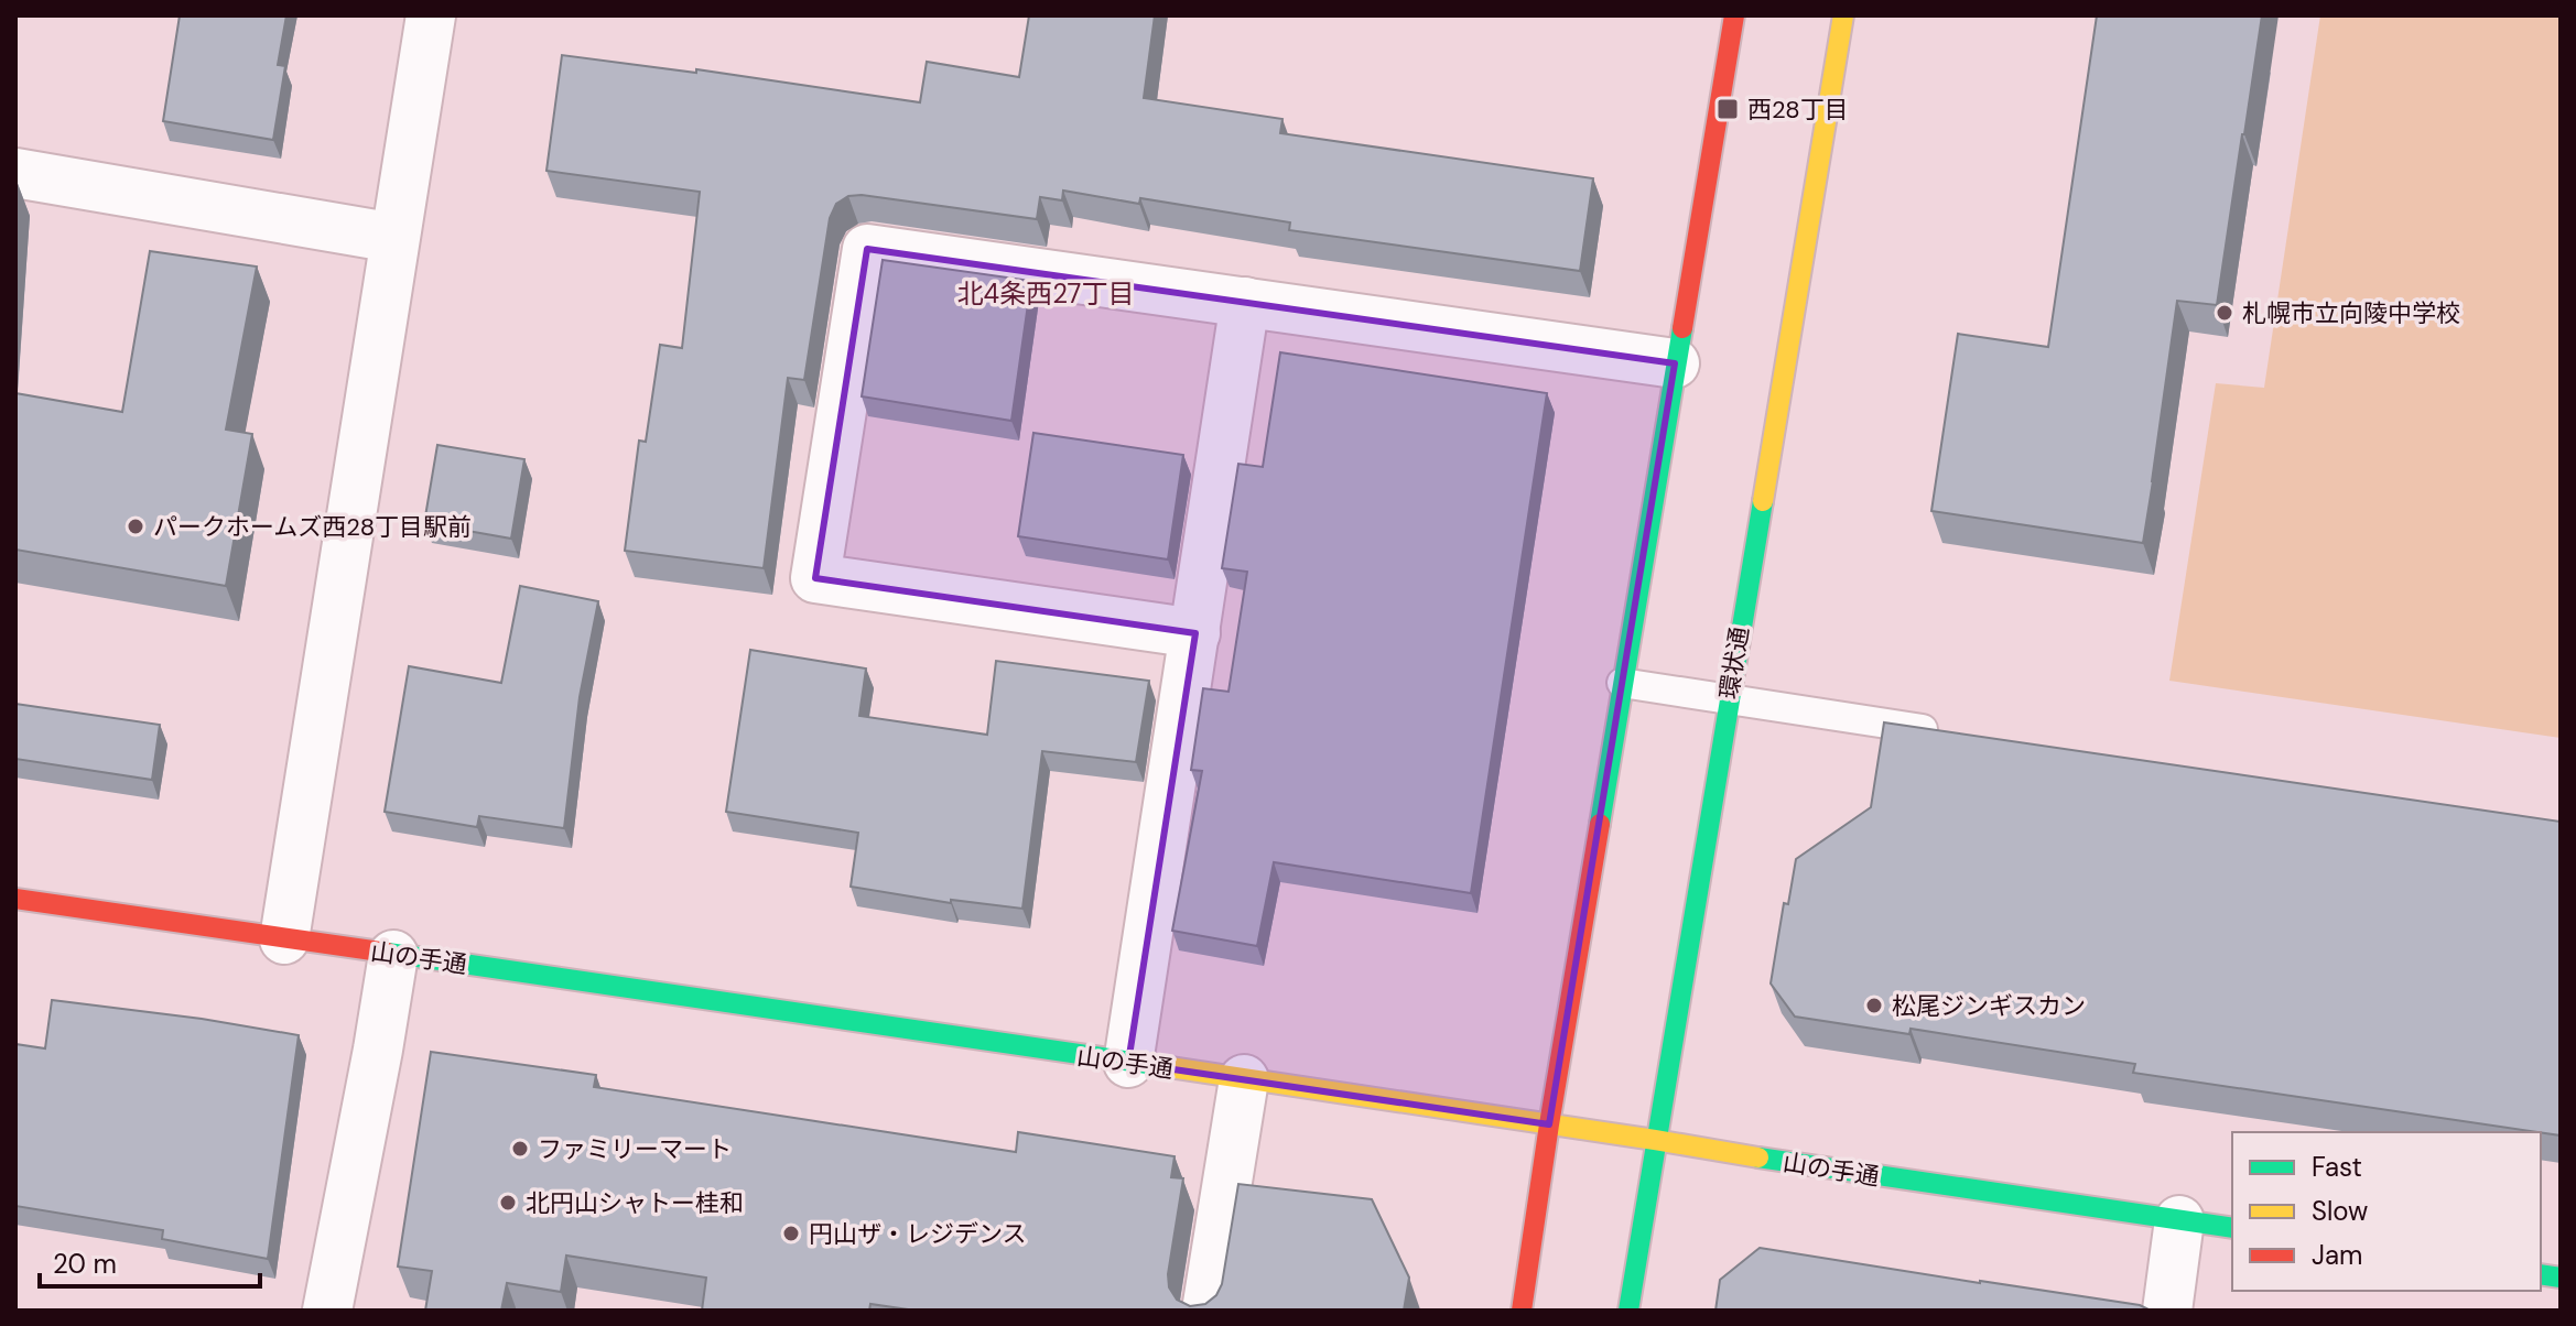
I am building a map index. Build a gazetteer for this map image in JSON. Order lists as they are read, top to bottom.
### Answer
{
  "streets": {
    "street": ["環状通", "山の手通"]
  },
  "crossings": [
    ["環状通", "山の手通"]
  ],
  "districts": ["北4条西27丁目"],
  "places": {
    "transit": ["西28丁目"],
    "other": [
      "札幌市立向陵中学校",
      "パークホームズ西28丁目駅前",
      "松尾ジンギスカン",
      "ファミリーマート",
      "北円山シャトー桂和",
      "円山ザ・レジデンス"
    ]
  },
  "legend": ["Fast", "Slow", "Jam"],
  "scale_bar": "20 m"
}
